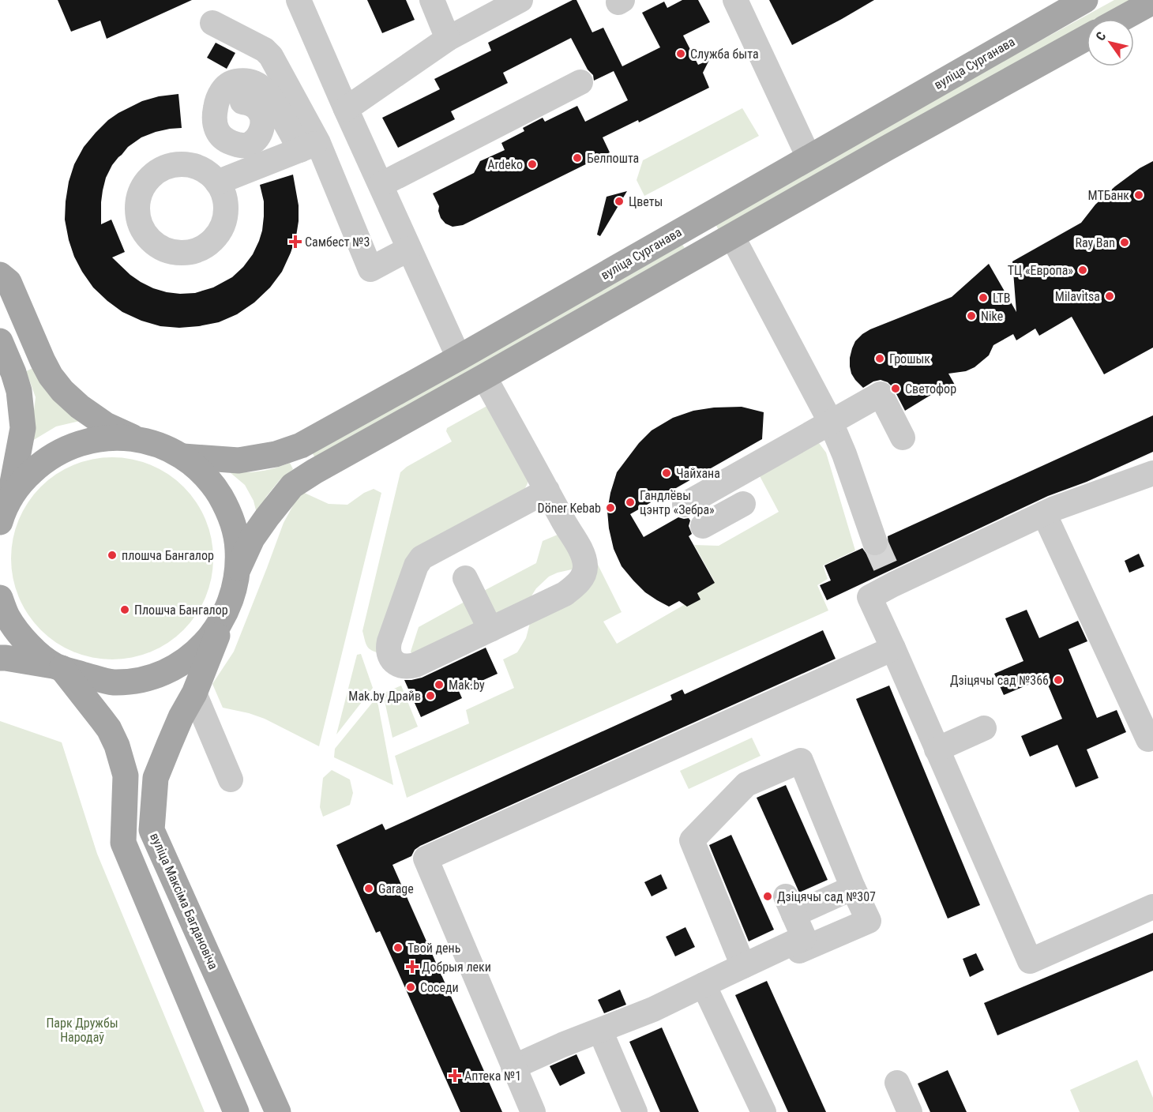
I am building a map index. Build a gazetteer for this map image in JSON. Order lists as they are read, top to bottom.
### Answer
{
  "streets": {
    "main road": ["вуліца Сурганава", "вуліца Максіма Багдановіча"]
  },
  "parks": ["Парк Дружбы Народаў"],
  "places": {
    "other": [
      "Служба быта",
      "Белпошта",
      "Ardeko",
      "МТБанк",
      "Цветы",
      "Ray Ban",
      "ТЦ «Европа»",
      "Milavitsa",
      "LTB",
      "Nike",
      "Грошык",
      "Светофор",
      "Чайхана",
      "Гандлёвы цэнтр «Зебра»",
      "Döner Kebab",
      "плошча Бангалор",
      "Плошча Бангалор",
      "Дзіцячы сад №366",
      "Mak.by",
      "Маk.by Драйв",
      "Garage",
      "Дзіцячы сад №307",
      "Твой день",
      "Соседи"
    ],
    "health": ["Самбест №3", "Добрыя леки", "Аптека №1"]
  },
  "north": "top left"
}
